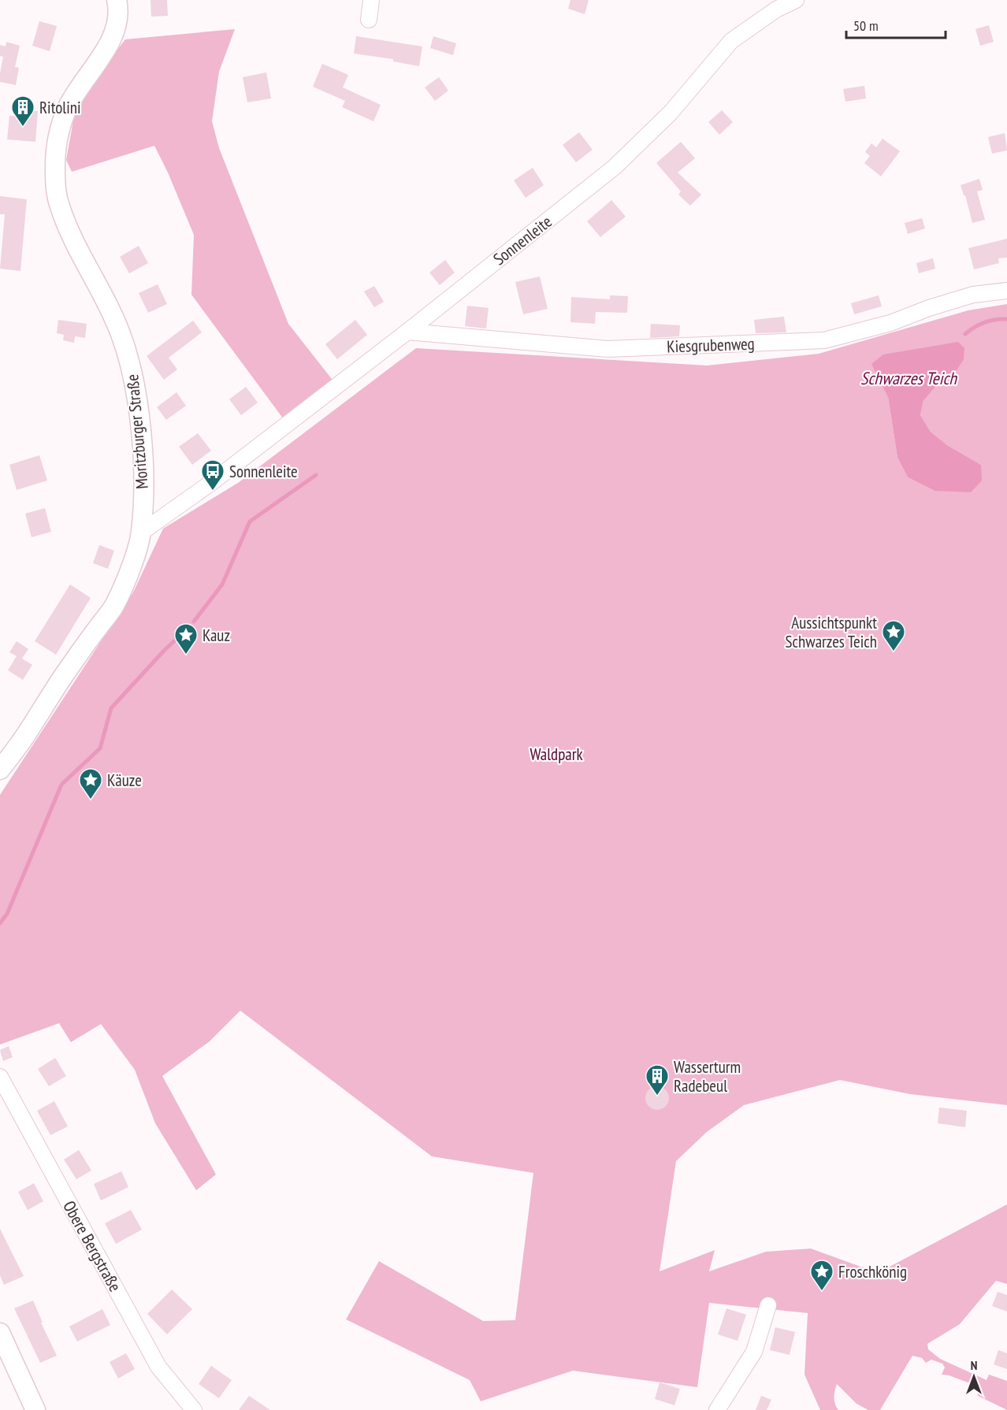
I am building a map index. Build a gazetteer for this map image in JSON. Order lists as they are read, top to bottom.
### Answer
{
  "streets": {
    "street": [
      "Sonnenleite",
      "Kiesgrubenweg",
      "Moritzburger Straße",
      "Obere Bergstraße"
    ]
  },
  "crossings": [
    ["Sonnenleite", "Kiesgrubenweg"],
    ["Sonnenleite", "Moritzburger Straße"]
  ],
  "water": ["Schwarzes Teich"],
  "parks": ["Waldpark"],
  "places": {
    "building": ["Ritolini", "Wasserturm Radebeul"],
    "bus stop": ["Sonnenleite"],
    "place": [
      "Aussichtspunkt Schwarzes Teich",
      "Kauz",
      "Käuze",
      "Froschkönig"
    ]
  },
  "scale_bar": "50 m",
  "north": "top"
}
